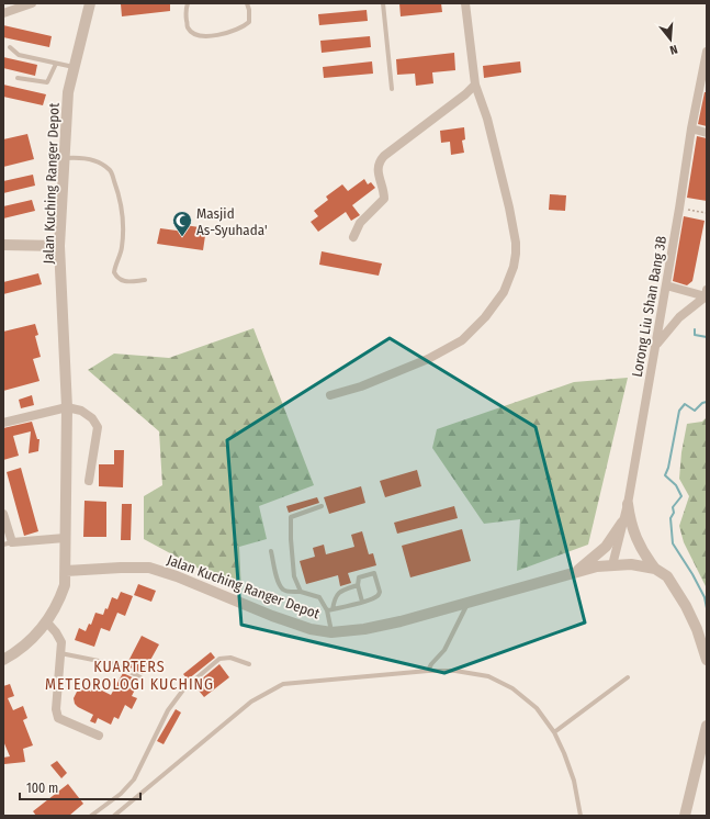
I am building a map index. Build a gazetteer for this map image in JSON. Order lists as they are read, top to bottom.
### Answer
{
  "streets": {
    "street": ["Jalan Kuching Ranger Depot", "Lorong Liu Shan Bang 3B"]
  },
  "crossings": [
    ["Jalan Kuching Ranger Depot", "Lorong Liu Shan Bang 3B"]
  ],
  "districts": ["KUARTERS METEOROLOGI KUCHING"],
  "places": {
    "mosque": ["Masjid As-Syuhada'"]
  },
  "scale_bar": "100 m",
  "north": "bottom"
}
